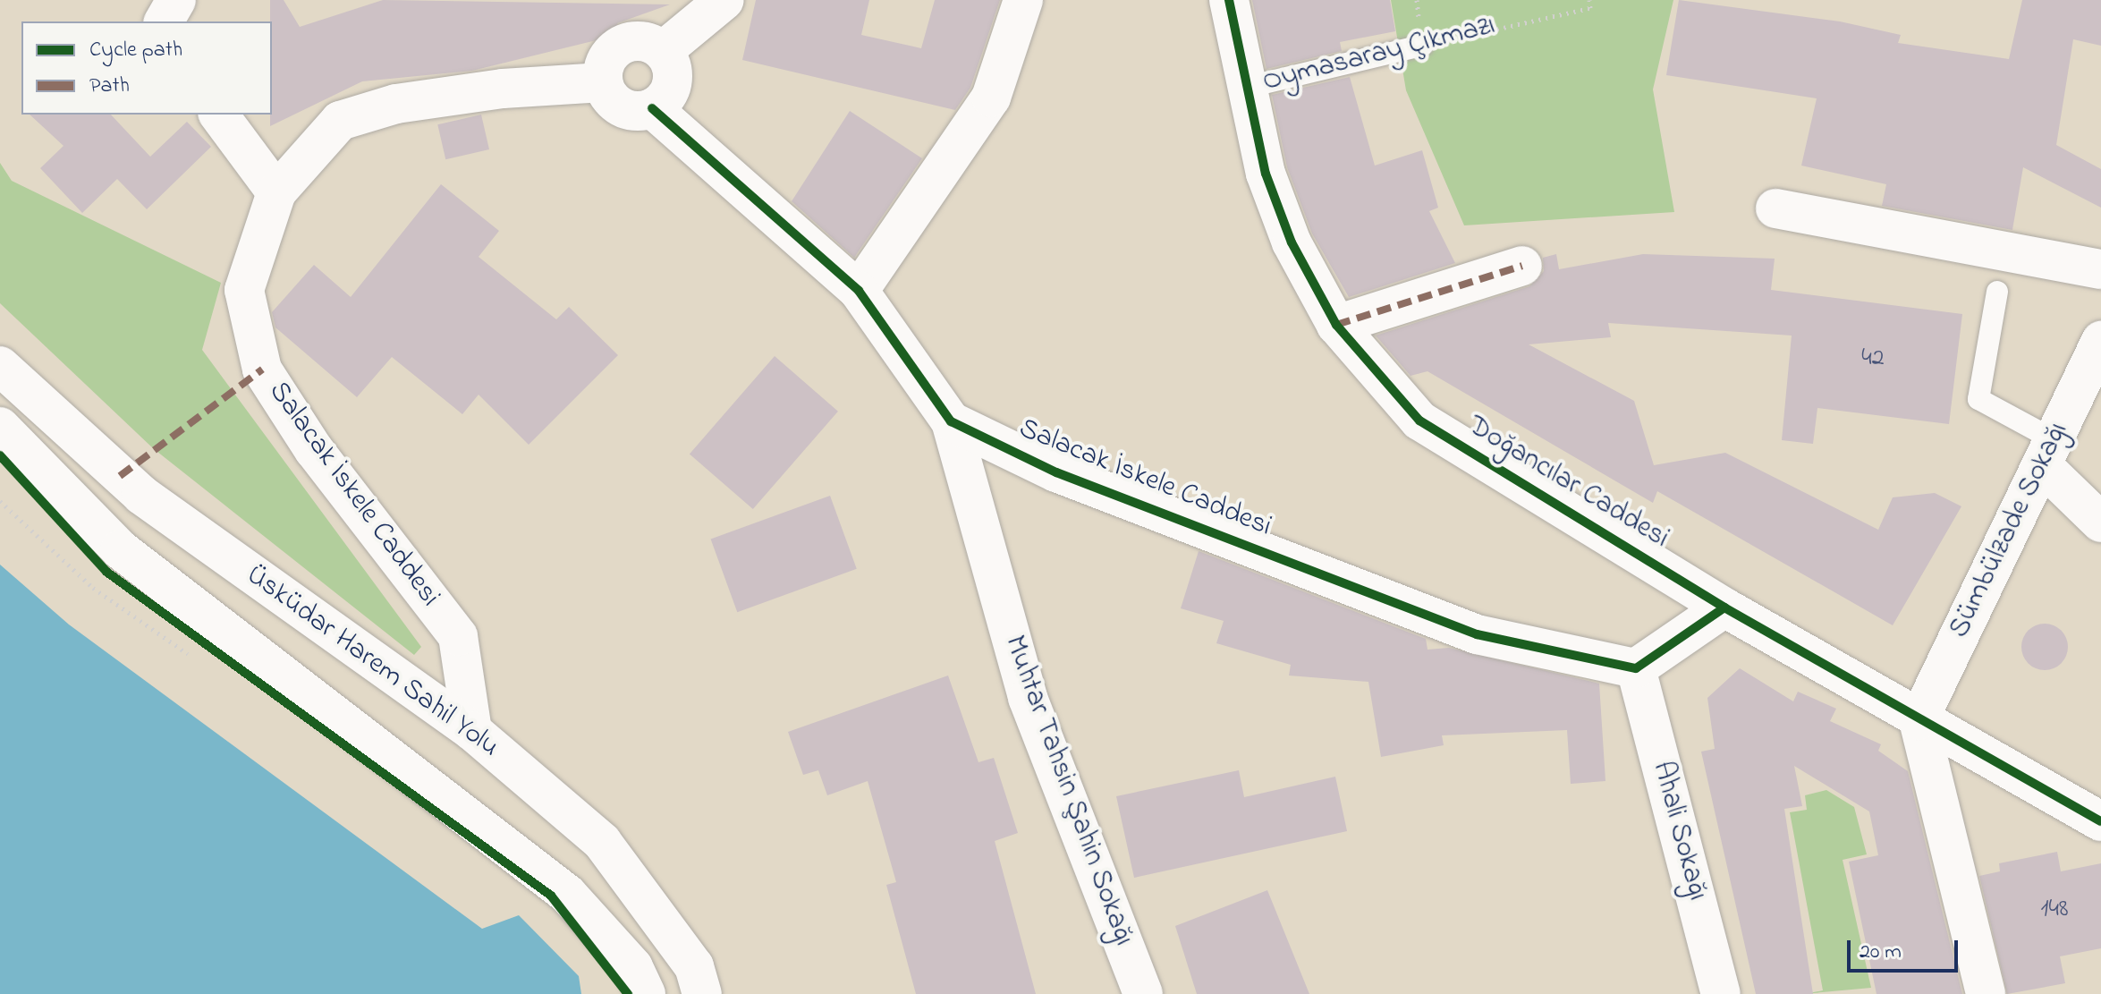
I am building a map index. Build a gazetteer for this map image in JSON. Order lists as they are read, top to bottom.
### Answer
{
  "streets": {
    "street": [
      "Salacak İskele Caddesi",
      "Doğancılar Caddesi",
      "Sümbülzade Sokağı",
      "Üsküdar Harem Sahil Yolu",
      "Muhtar Tahsin Şahin Sokağı",
      "Ahali Sokağı"
    ],
    "lane": ["Oymasaray Çıkmazı"]
  },
  "crossings": [
    ["Oymasaray Çıkmazı", "Doğancılar Caddesi"],
    ["Salacak İskele Caddesi", "Üsküdar Harem Sahil Yolu"],
    ["Salacak İskele Caddesi", "Muhtar Tahsin Şahin Sokağı"],
    ["Salacak İskele Caddesi", "Ahali Sokağı"],
    ["Doğancılar Caddesi", "Sümbülzade Sokağı"]
  ],
  "house_numbers": ["42", "148"],
  "legend": ["Cycle path", "Path"],
  "scale_bar": "20 m"
}
